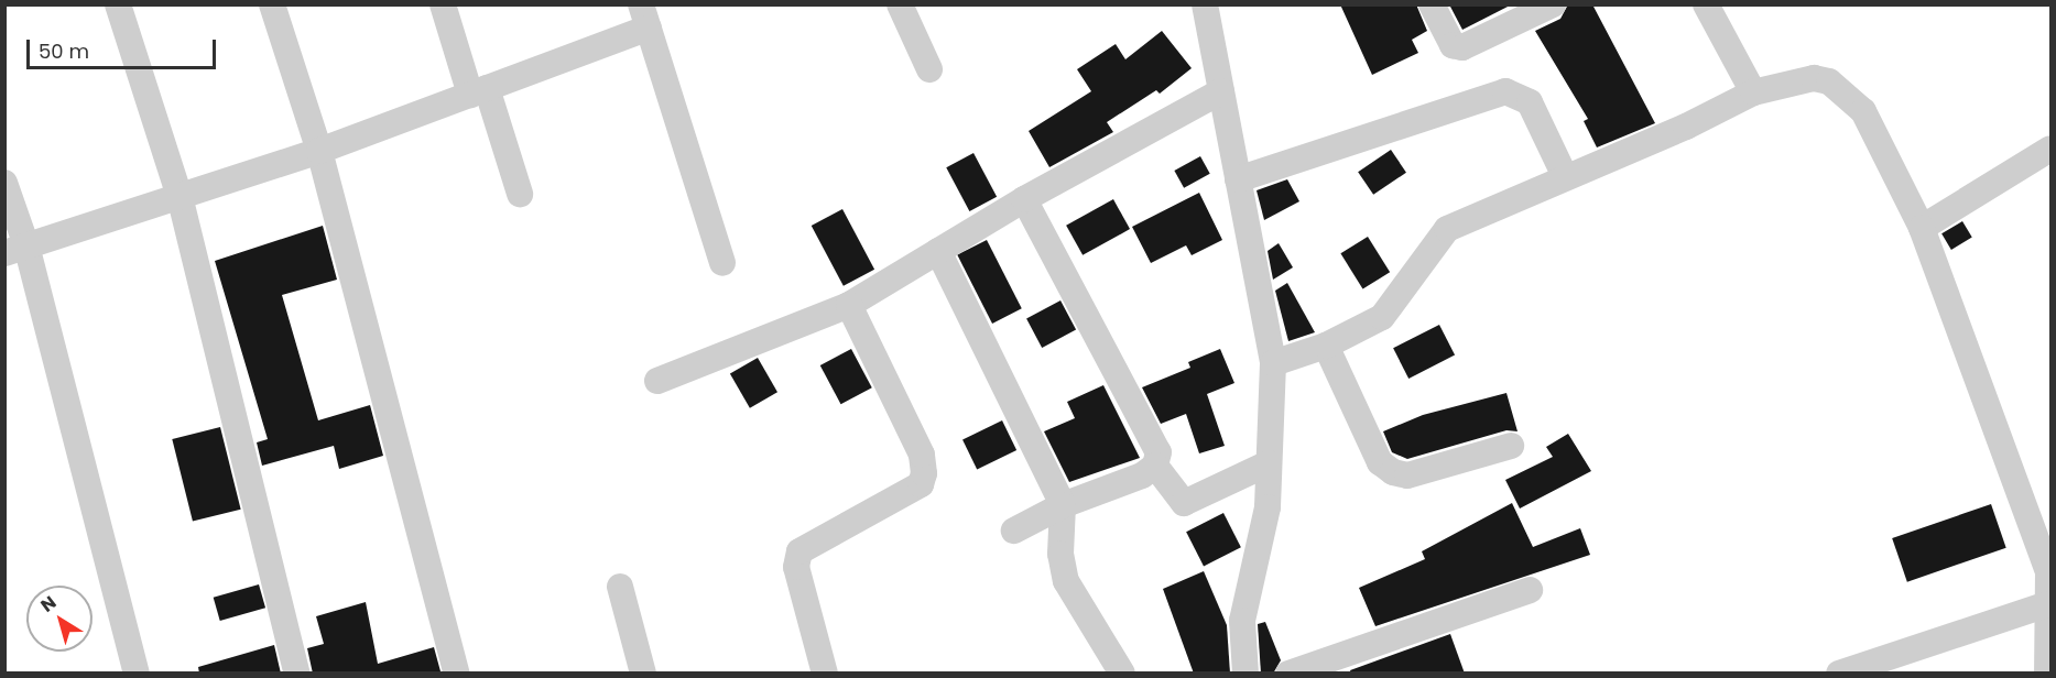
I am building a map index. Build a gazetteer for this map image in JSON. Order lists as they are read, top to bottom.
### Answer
{
  "scale_bar": "50 m",
  "north": "top left"
}
